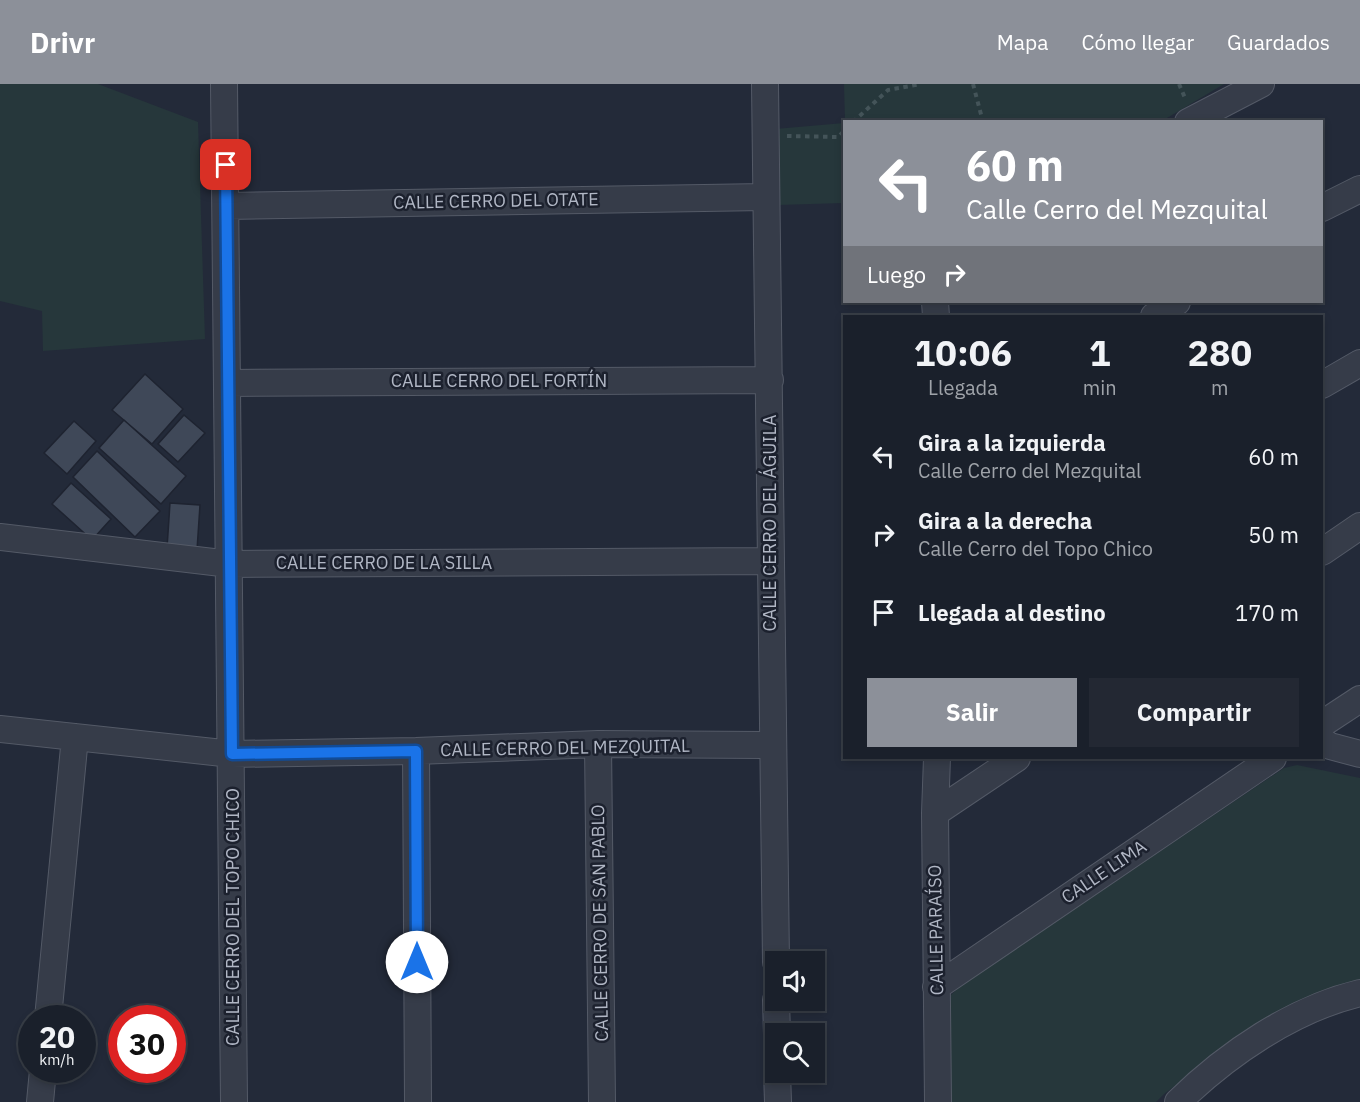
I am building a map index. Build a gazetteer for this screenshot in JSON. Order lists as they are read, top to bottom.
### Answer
{
  "streets": {
    "street": [
      "CALLE CERRO DEL OTATE",
      "CALLE CERRO DEL FORTÍN",
      "CALLE CERRO DEL ÁGUILA",
      "CALLE CERRO DE LA SILLA",
      "CALLE CERRO DEL MEZQUITAL",
      "CALLE LIMA",
      "CALLE CERRO DEL TOPO CHICO",
      "CALLE CERRO DE SAN PABLO",
      "CALLE PARAÍSO"
    ]
  },
  "crossings": [
    ["CALLE CERRO DEL OTATE", "CALLE CERRO DEL ÁGUILA"],
    ["CALLE CERRO DEL OTATE", "CALLE CERRO DEL TOPO CHICO"],
    ["CALLE CERRO DEL FORTÍN", "CALLE CERRO DEL ÁGUILA"],
    ["CALLE CERRO DEL FORTÍN", "CALLE CERRO DEL TOPO CHICO"],
    ["CALLE CERRO DEL ÁGUILA", "CALLE CERRO DE LA SILLA"],
    ["CALLE CERRO DEL ÁGUILA", "CALLE CERRO DEL MEZQUITAL"],
    ["CALLE CERRO DE LA SILLA", "CALLE CERRO DEL TOPO CHICO"],
    ["CALLE CERRO DEL MEZQUITAL", "CALLE CERRO DEL TOPO CHICO"],
    ["CALLE CERRO DEL MEZQUITAL", "CALLE CERRO DE SAN PABLO"],
    ["CALLE LIMA", "CALLE PARAÍSO"]
  ],
  "page": {
    "header": "Drivr",
    "nav": ["Mapa", "Cómo llegar", "Guardados"],
    "turn": ["60 m", "Calle Cerro del Mezquital"],
    "then": "Luego",
    "eta": [
      "10:06",
      "Llegada",
      "1",
      "min",
      "280",
      "m"
    ],
    "list": [
      {
        "name": "Gira a la izquierda",
        "note": "Calle Cerro del Mezquital",
        "value": "60 m"
      },
      {
        "name": "Gira a la derecha",
        "note": "Calle Cerro del Topo Chico",
        "value": "50 m"
      },
      {
        "name": "Llegada al destino",
        "value": "170 m"
      }
    ],
    "buttons": ["Salir", "Compartir"],
    "speed": "20 km/h",
    "limit": "30"
  }
}
